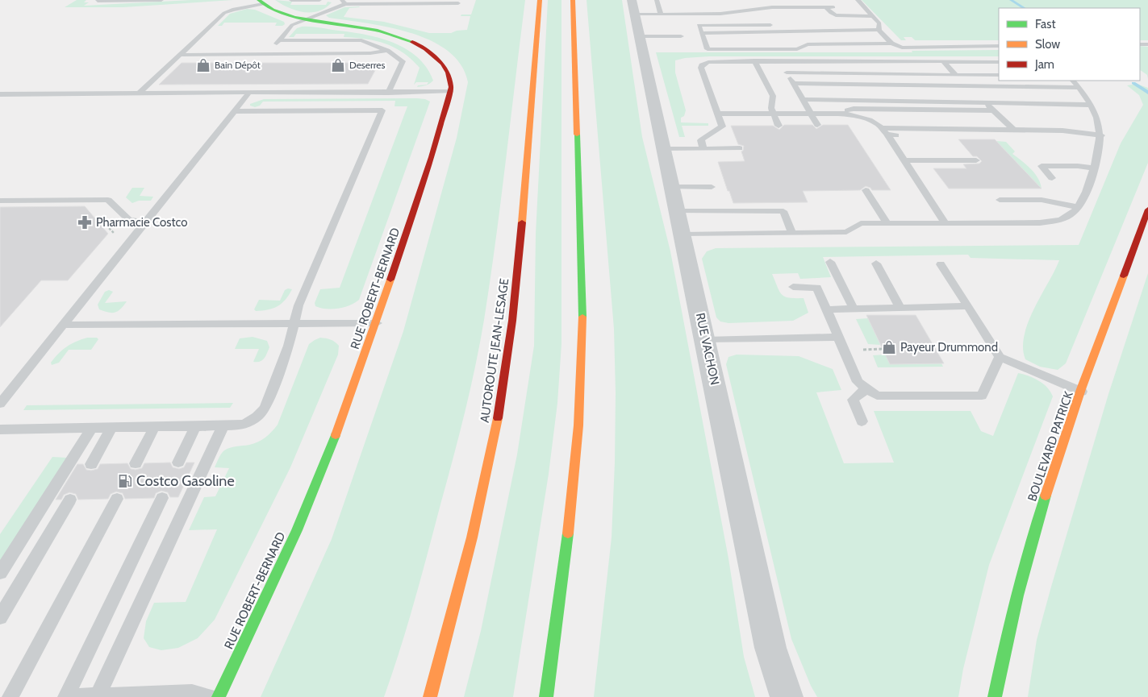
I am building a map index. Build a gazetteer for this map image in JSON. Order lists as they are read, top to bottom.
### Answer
{
  "streets": {
    "main road": ["RUE ROBERT-BERNARD", "AUTOROUTE JEAN-LESAGE", "BOULEVARD PATRICK"],
    "street": ["RUE VACHON"]
  },
  "places": {
    "shop": ["Bain Dépôt", "Deserres", "Payeur Drummond"],
    "pharmacy": ["Pharmacie Costco"],
    "fuel station": ["Costco Gasoline"]
  },
  "legend": ["Fast", "Slow", "Jam"]
}
